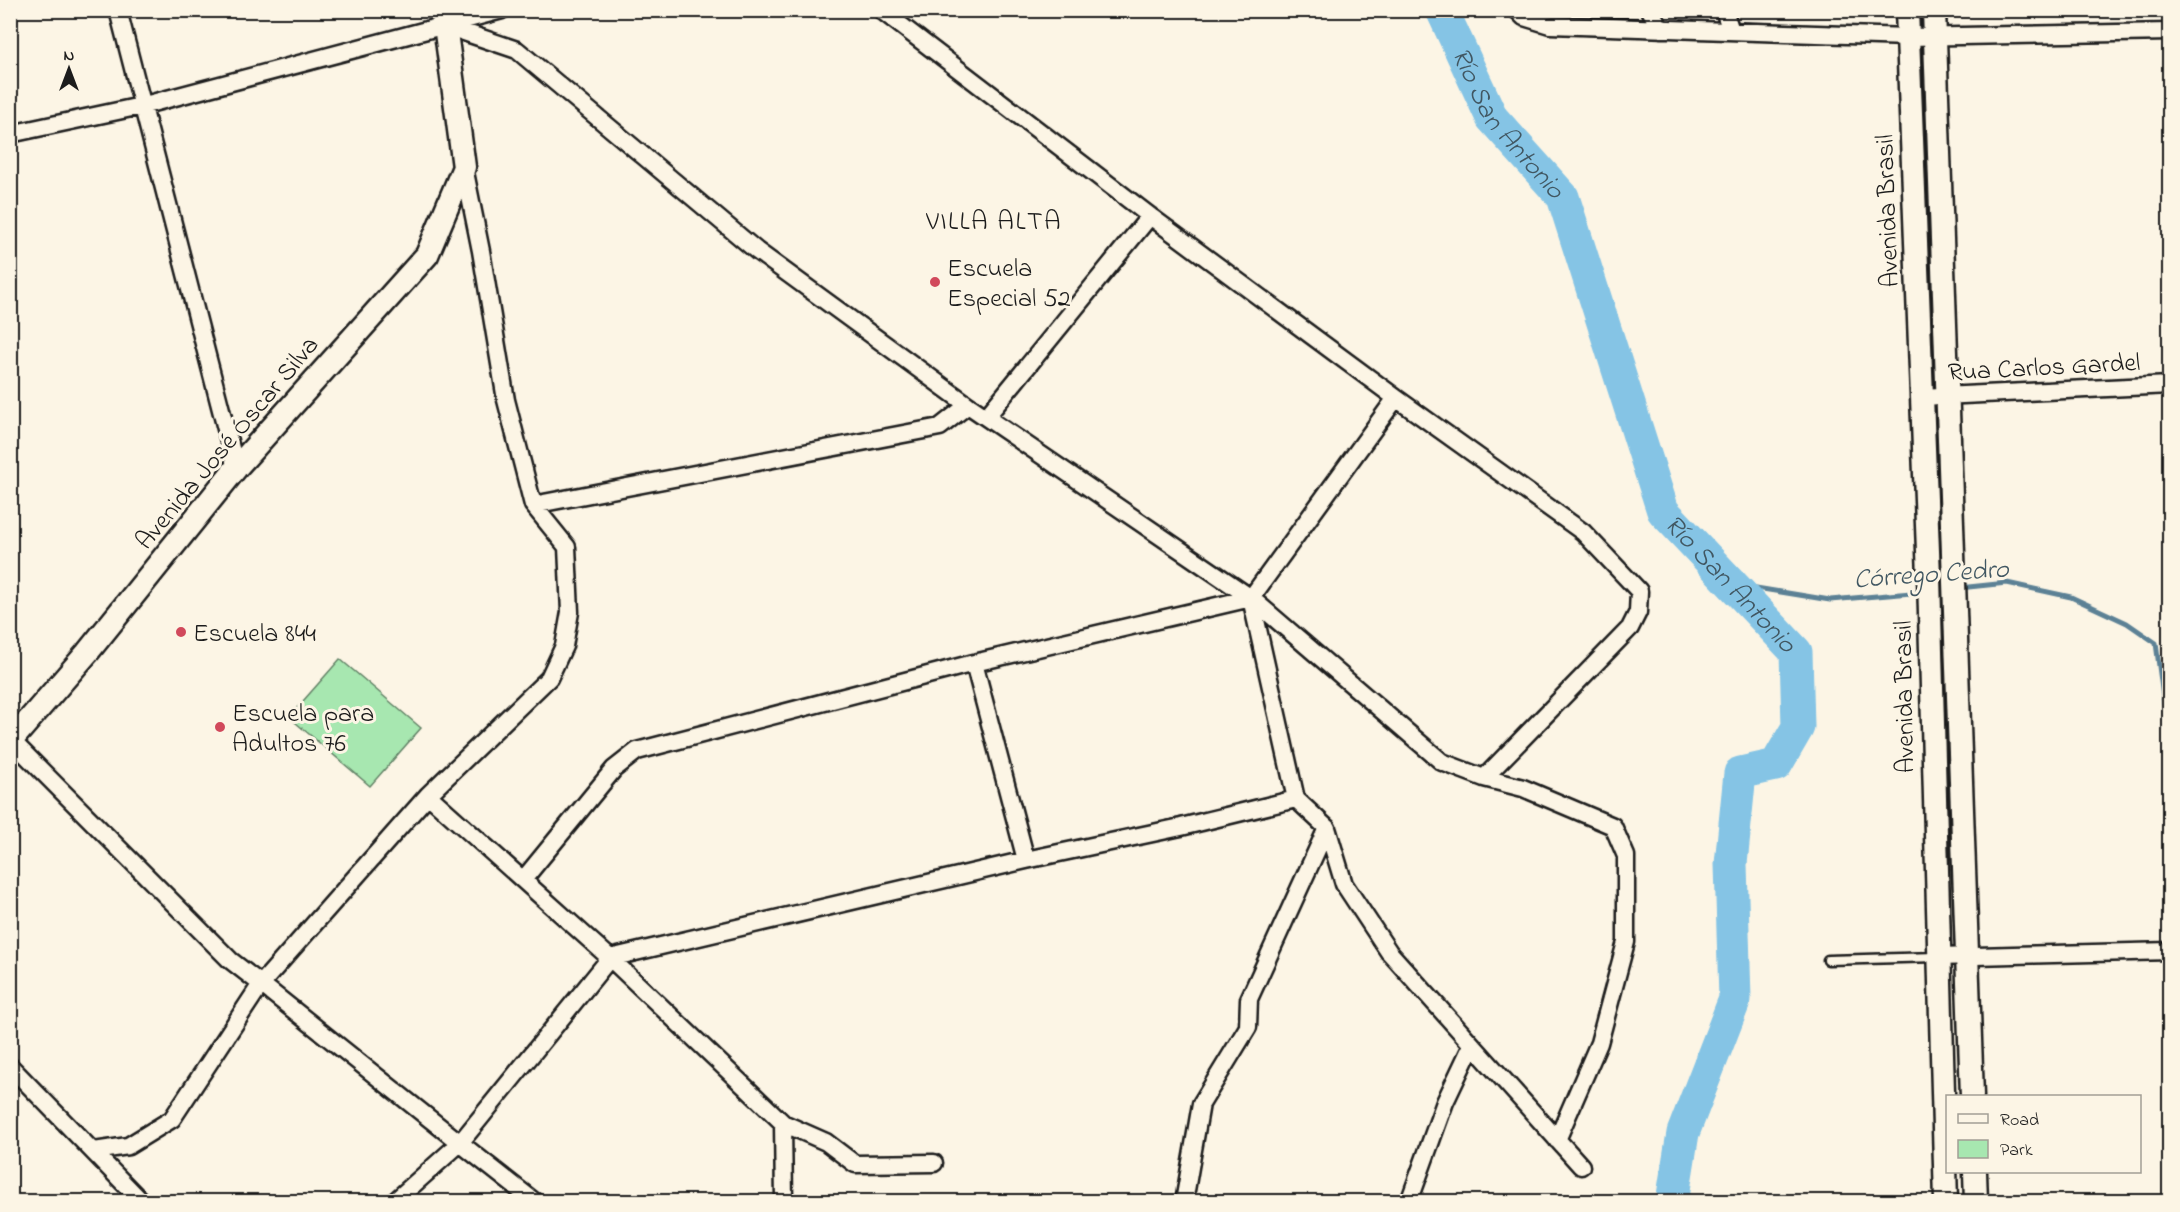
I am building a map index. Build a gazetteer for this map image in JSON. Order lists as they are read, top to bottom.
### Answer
{
  "streets": {
    "main road": ["Avenida Brasil", "Avenida José Óscar Silva"],
    "street": ["Rua Carlos Gardel"]
  },
  "crossings": [
    ["Avenida Brasil", "Rua Carlos Gardel"]
  ],
  "districts": ["VILLA ALTA"],
  "water": ["Río San Antonio", "Córrego Cedro"],
  "places": ["Escuela Especial 52", "Escuela 844", "Escuela para Adultos 76"],
  "legend": ["Road", "Park"],
  "north": "top"
}
